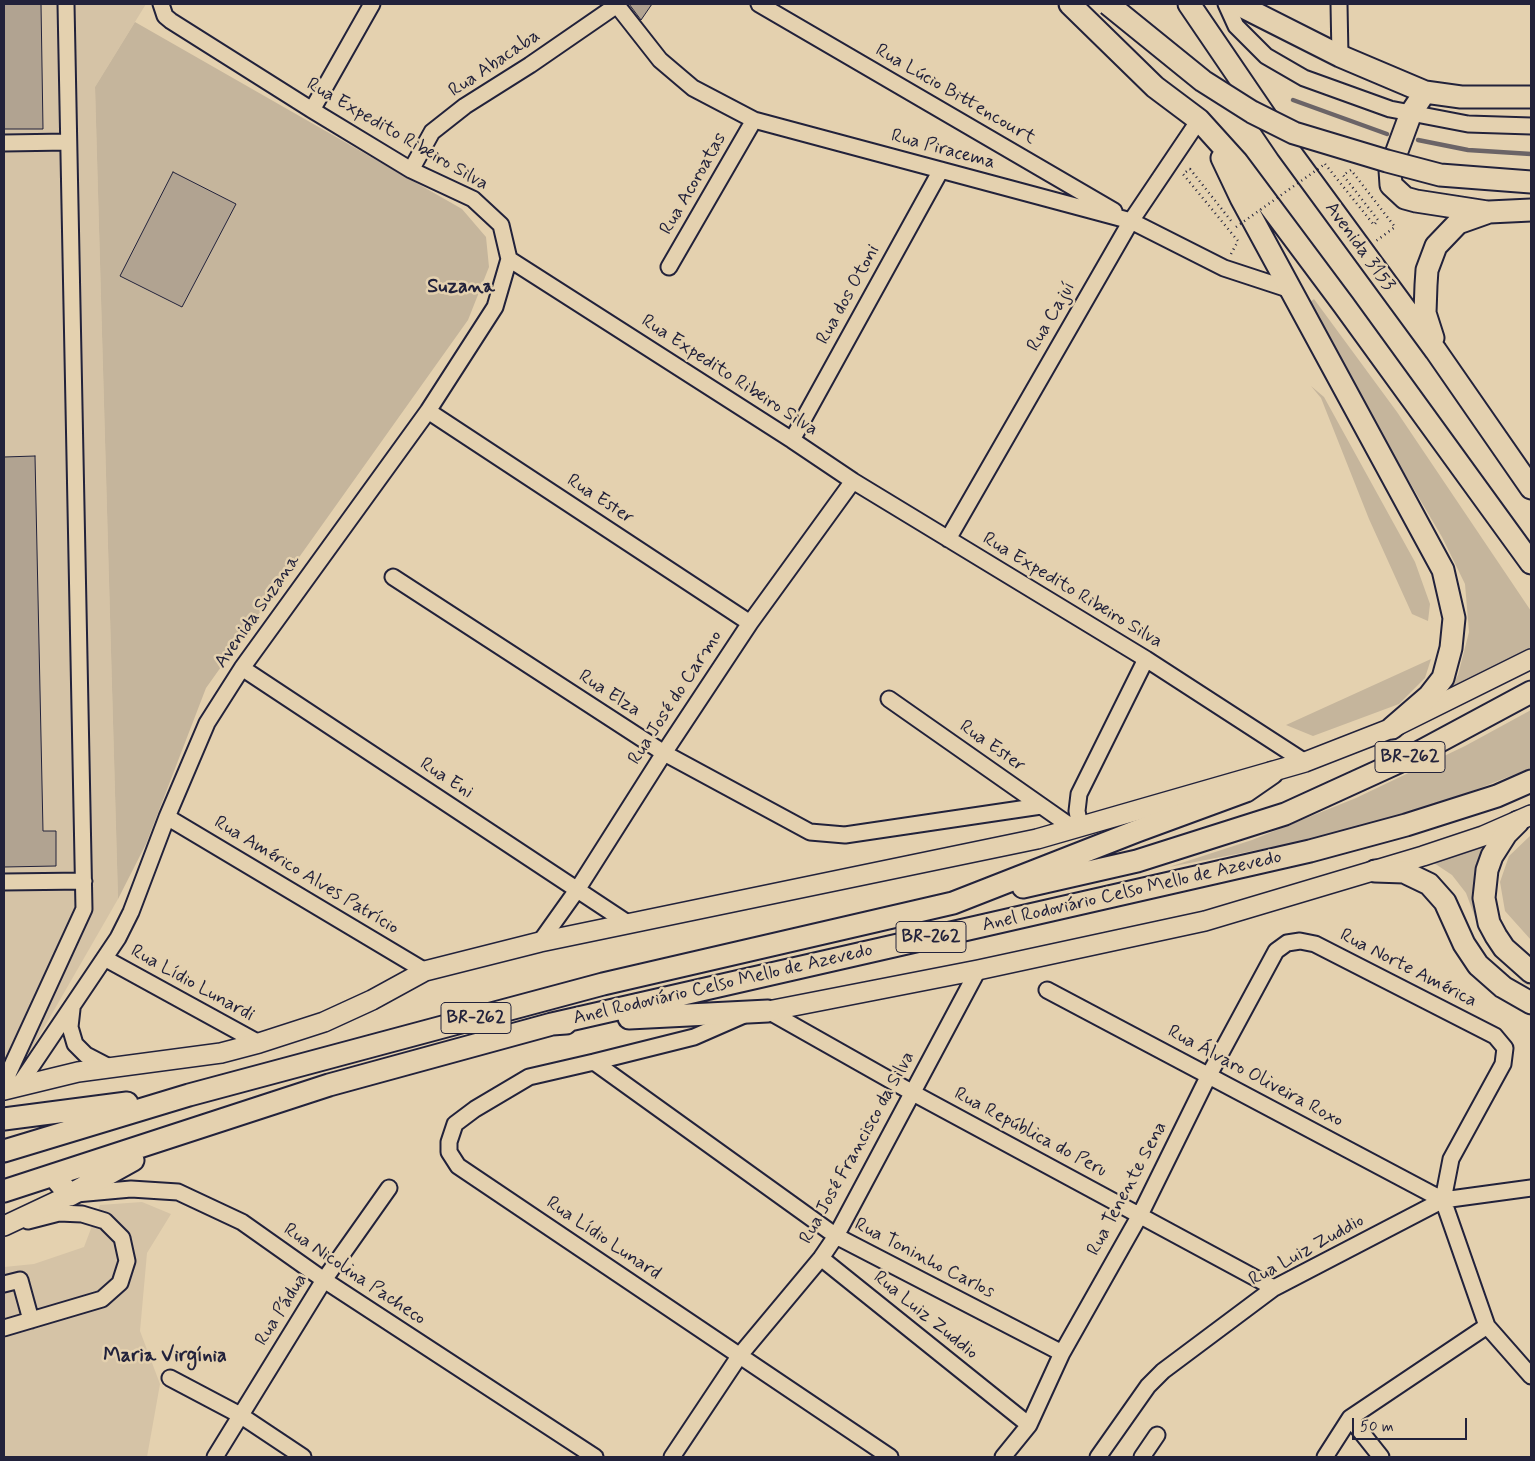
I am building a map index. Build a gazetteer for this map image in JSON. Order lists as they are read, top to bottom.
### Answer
{
  "streets": {
    "highway": ["Avenida 3153", "BR-262", "Anel Rodoviário Celso Mello de Azevedo"],
    "street": [
      "Rua Abacaba",
      "Rua Lúcio Bittencourt",
      "Rua Expedito Ribeiro Silva",
      "Rua Piracema",
      "Rua Acoroatas",
      "Rua dos Otoni",
      "Rua Cajuí",
      "Rua Ester",
      "Avenida Suzana",
      "Rua Elza",
      "Rua José do Carmo",
      "Rua Eni",
      "Rua Américo Alves Patrício",
      "Rua Norte América",
      "Rua Lídio Lunardi",
      "Rua Álvaro Oliveira Roxo",
      "Rua República do Peru",
      "Rua José Francisco da Silva",
      "Rua Tenente Sena",
      "Rua Lídio Lunard",
      "Rua Luiz Zuddio",
      "Rua Toninho Carlos",
      "Rua Nicolina Pacheco",
      "Rua Pádua"
    ]
  },
  "crossings": [
    ["Rua Abacaba", "Rua Expedito Ribeiro Silva"],
    ["Rua Abacaba", "Rua Piracema"],
    ["Rua Lúcio Bittencourt", "Rua Piracema"],
    ["Rua Lúcio Bittencourt", "Rua Cajuí"],
    ["Rua Expedito Ribeiro Silva", "Rua dos Otoni"],
    ["Rua Expedito Ribeiro Silva", "Rua Cajuí"],
    ["Rua Expedito Ribeiro Silva", "Avenida Suzana"],
    ["Rua Expedito Ribeiro Silva", "Rua José do Carmo"],
    ["Rua Expedito Ribeiro Silva", "BR-262"],
    ["Rua Piracema", "Rua Acoroatas"],
    ["Rua Piracema", "Rua dos Otoni"],
    ["Rua Piracema", "Rua Cajuí"],
    ["Rua Ester", "Avenida Suzana"],
    ["Rua Ester", "Rua Elza"],
    ["Rua Ester", "Rua José do Carmo"],
    ["Avenida Suzana", "Rua Eni"],
    ["Avenida Suzana", "Rua Américo Alves Patrício"],
    ["Avenida Suzana", "Rua Lídio Lunardi"],
    ["Rua Elza", "Rua José do Carmo"],
    ["Rua José do Carmo", "Rua Eni"],
    ["BR-262", "Anel Rodoviário Celso Mello de Azevedo"],
    ["Anel Rodoviário Celso Mello de Azevedo", "Rua República do Peru"],
    ["Anel Rodoviário Celso Mello de Azevedo", "Rua José Francisco da Silva"],
    ["Anel Rodoviário Celso Mello de Azevedo", "Rua Lídio Lunard"],
    ["Rua Norte América", "Rua Álvaro Oliveira Roxo"],
    ["Rua Norte América", "Rua Tenente Sena"],
    ["Rua Norte América", "Rua Luiz Zuddio"],
    ["Rua Álvaro Oliveira Roxo", "Rua Tenente Sena"],
    ["Rua Álvaro Oliveira Roxo", "Rua Luiz Zuddio"],
    ["Rua República do Peru", "Rua José Francisco da Silva"],
    ["Rua República do Peru", "Rua Tenente Sena"],
    ["Rua República do Peru", "Rua Lídio Lunard"],
    ["Rua República do Peru", "Rua Luiz Zuddio"],
    ["Rua José Francisco da Silva", "Rua Lídio Lunard"],
    ["Rua José Francisco da Silva", "Rua Luiz Zuddio"],
    ["Rua José Francisco da Silva", "Rua Toninho Carlos"],
    ["Rua Tenente Sena", "Rua Luiz Zuddio"],
    ["Rua Tenente Sena", "Rua Toninho Carlos"],
    ["Rua Lídio Lunard", "Rua Toninho Carlos"],
    ["Rua Nicolina Pacheco", "Rua Pádua"]
  ],
  "districts": ["Suzana", "Maria Virgínia"],
  "scale_bar": "50 m"
}
